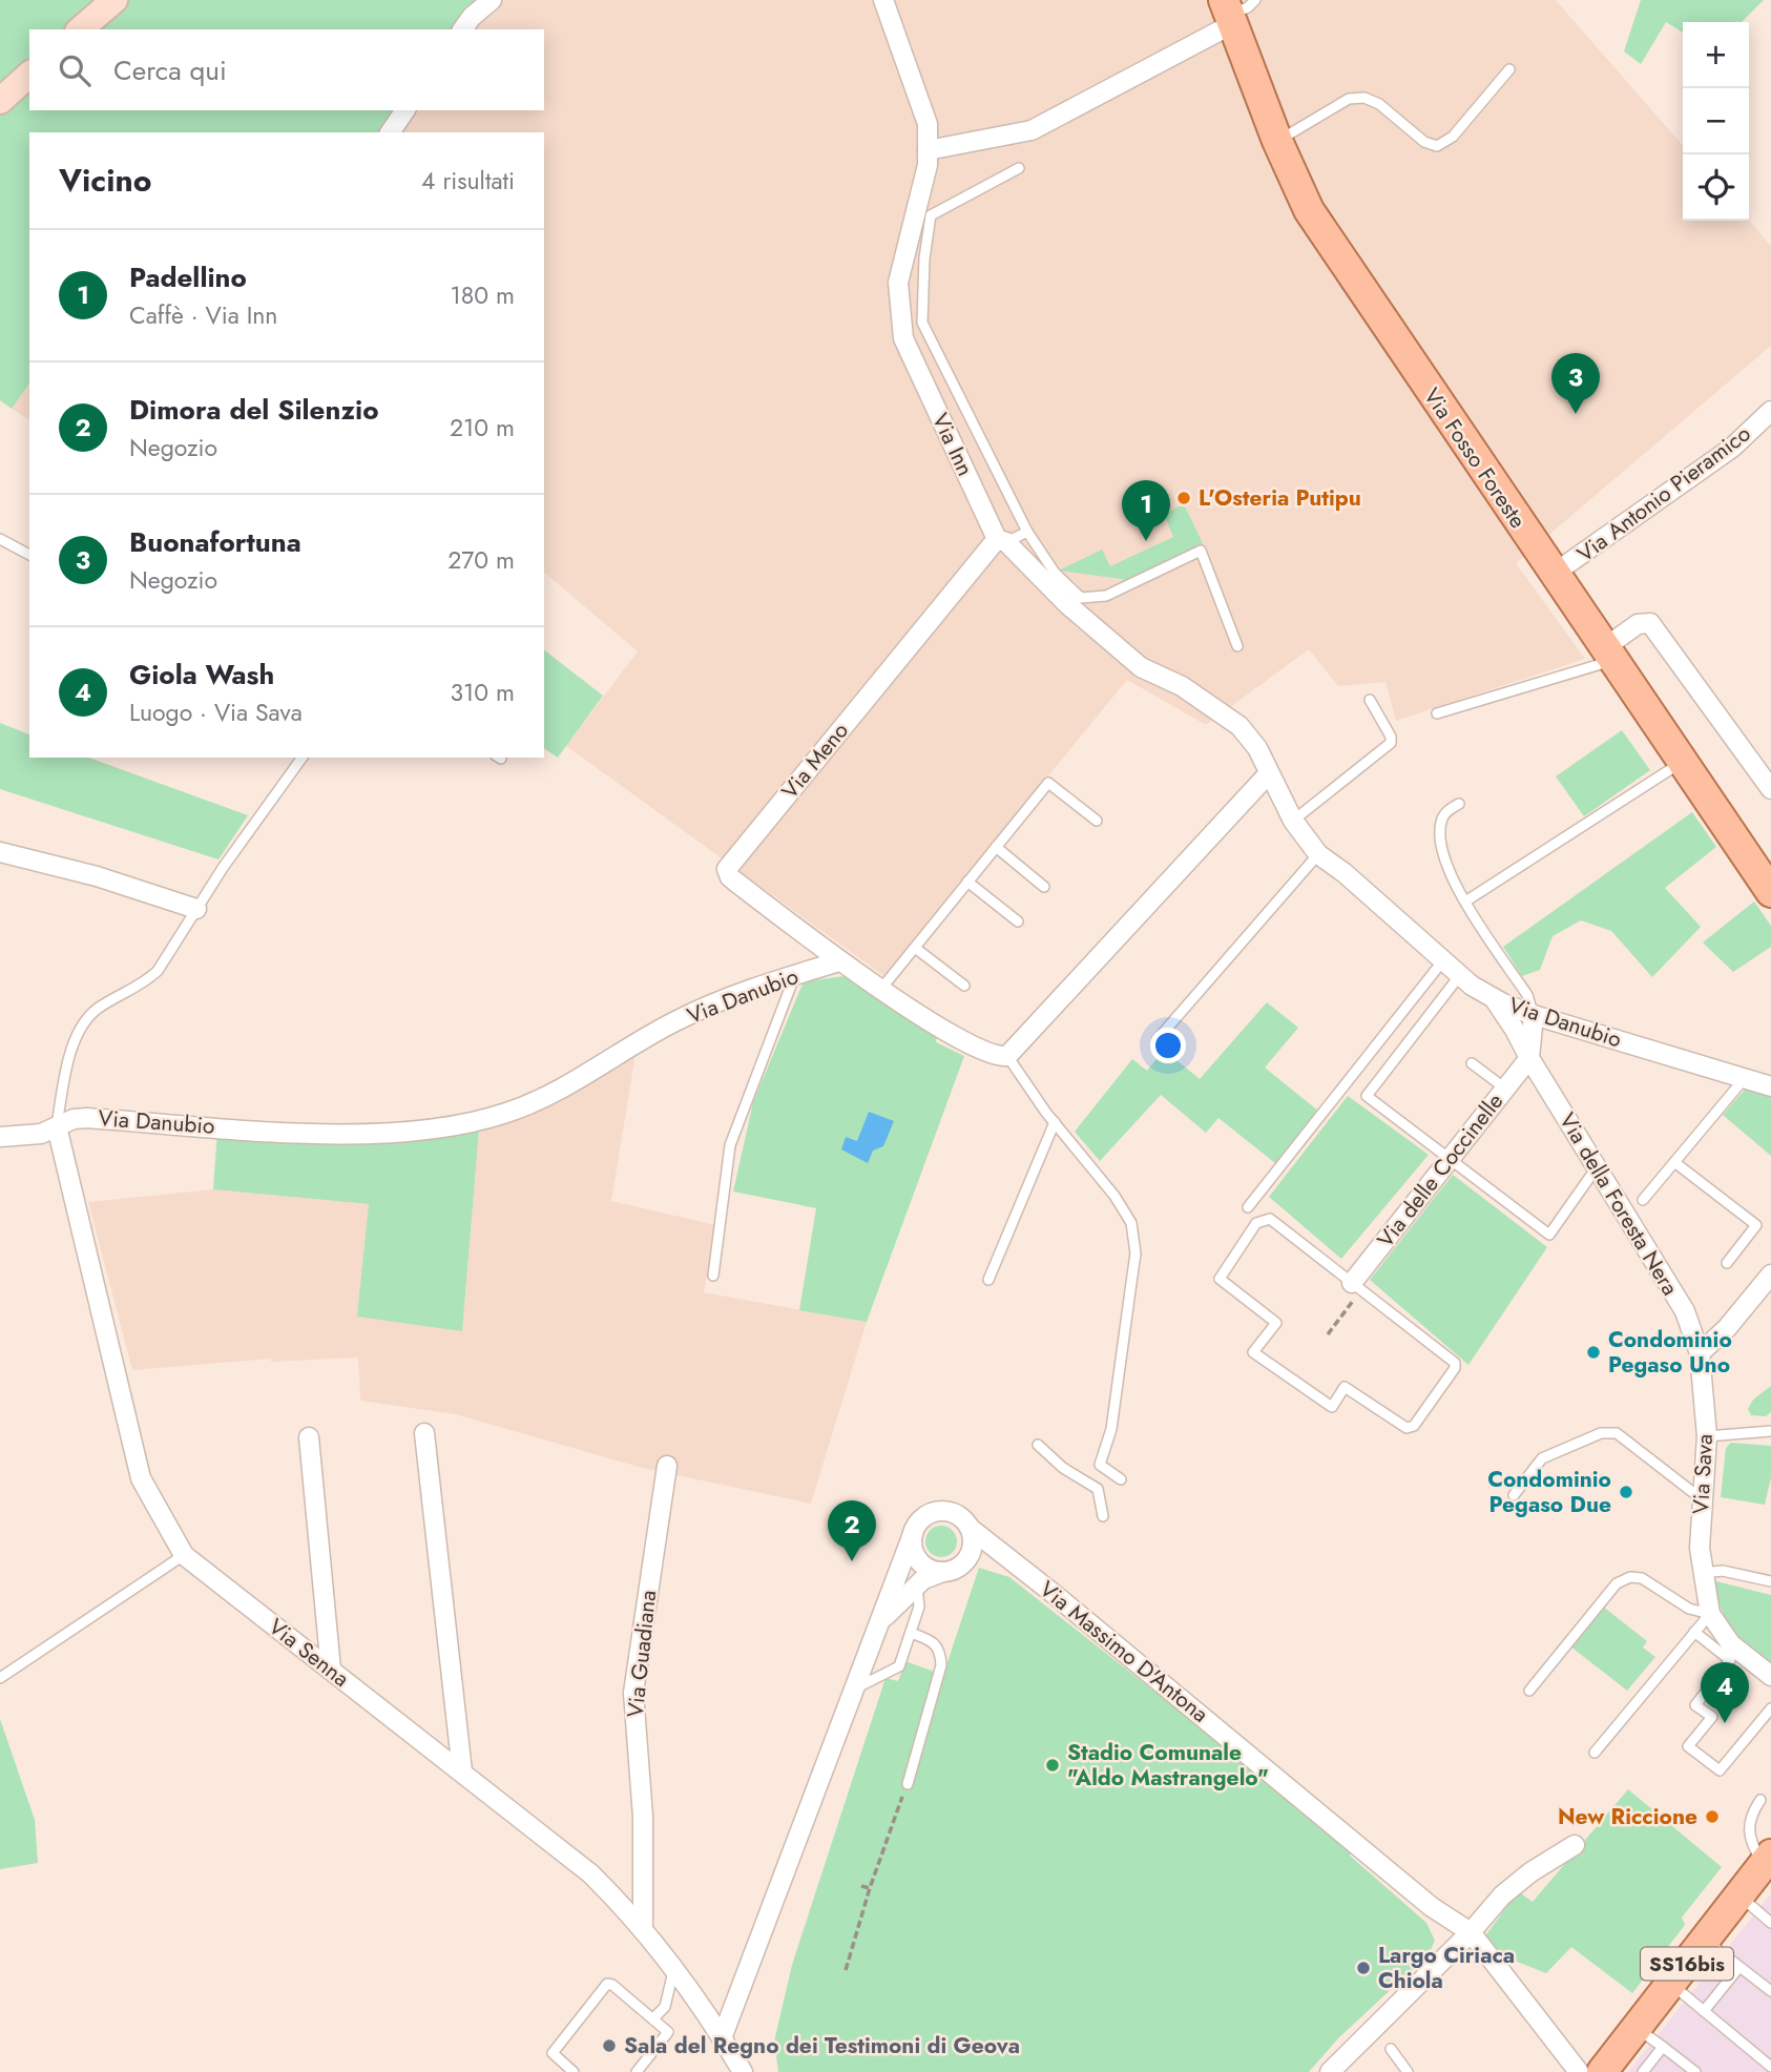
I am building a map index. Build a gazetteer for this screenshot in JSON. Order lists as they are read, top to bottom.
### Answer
{
  "streets": {
    "main road": ["Via Fosso Foreste", "SS16bis"],
    "street": [
      "Via Inn",
      "Via Antonio Pieramico",
      "Via Meno",
      "Via Danubio",
      "Via delle Coccinelle",
      "Via della Foresta Nera",
      "Via Sava",
      "Via Massimo D'Antona",
      "Via Senna",
      "Via Guadiana"
    ]
  },
  "crossings": [
    ["Via Inn", "Via Meno"],
    ["Via Inn", "Via Danubio"],
    ["Via Fosso Foreste", "Via Antonio Pieramico"],
    ["Via Meno", "Via Danubio"],
    ["Via Danubio", "Via della Foresta Nera"],
    ["Via Danubio", "Via Senna"],
    ["Via delle Coccinelle", "Via della Foresta Nera"],
    ["Via della Foresta Nera", "Via Sava"],
    ["Via Senna", "Via Guadiana"]
  ],
  "places": [
    "L'Osteria Putipu",
    "Condominio Pegaso Uno",
    "Condominio Pegaso Due",
    "Stadio Comunale \"Aldo Mastrangelo\"",
    "New Riccione",
    "Largo Ciriaca Chiola",
    "Sala del Regno dei Testimoni di Geova"
  ],
  "page": {
    "map_buttons": ["+", "−"],
    "search": "Cerca qui",
    "heading": ["Vicino", "4 risultati"],
    "list": [
      {
        "mark": "1",
        "name": "Padellino",
        "note": "Caffè · Via Inn",
        "value": "180 m"
      },
      {
        "mark": "2",
        "name": "Dimora del Silenzio",
        "note": "Negozio",
        "value": "210 m"
      },
      {
        "mark": "3",
        "name": "Buonafortuna",
        "note": "Negozio",
        "value": "270 m"
      },
      {
        "mark": "4",
        "name": "Giola Wash",
        "note": "Luogo · Via Sava",
        "value": "310 m"
      }
    ],
    "pins": [
      "3",
      "1",
      "2",
      "4"
    ]
  }
}
